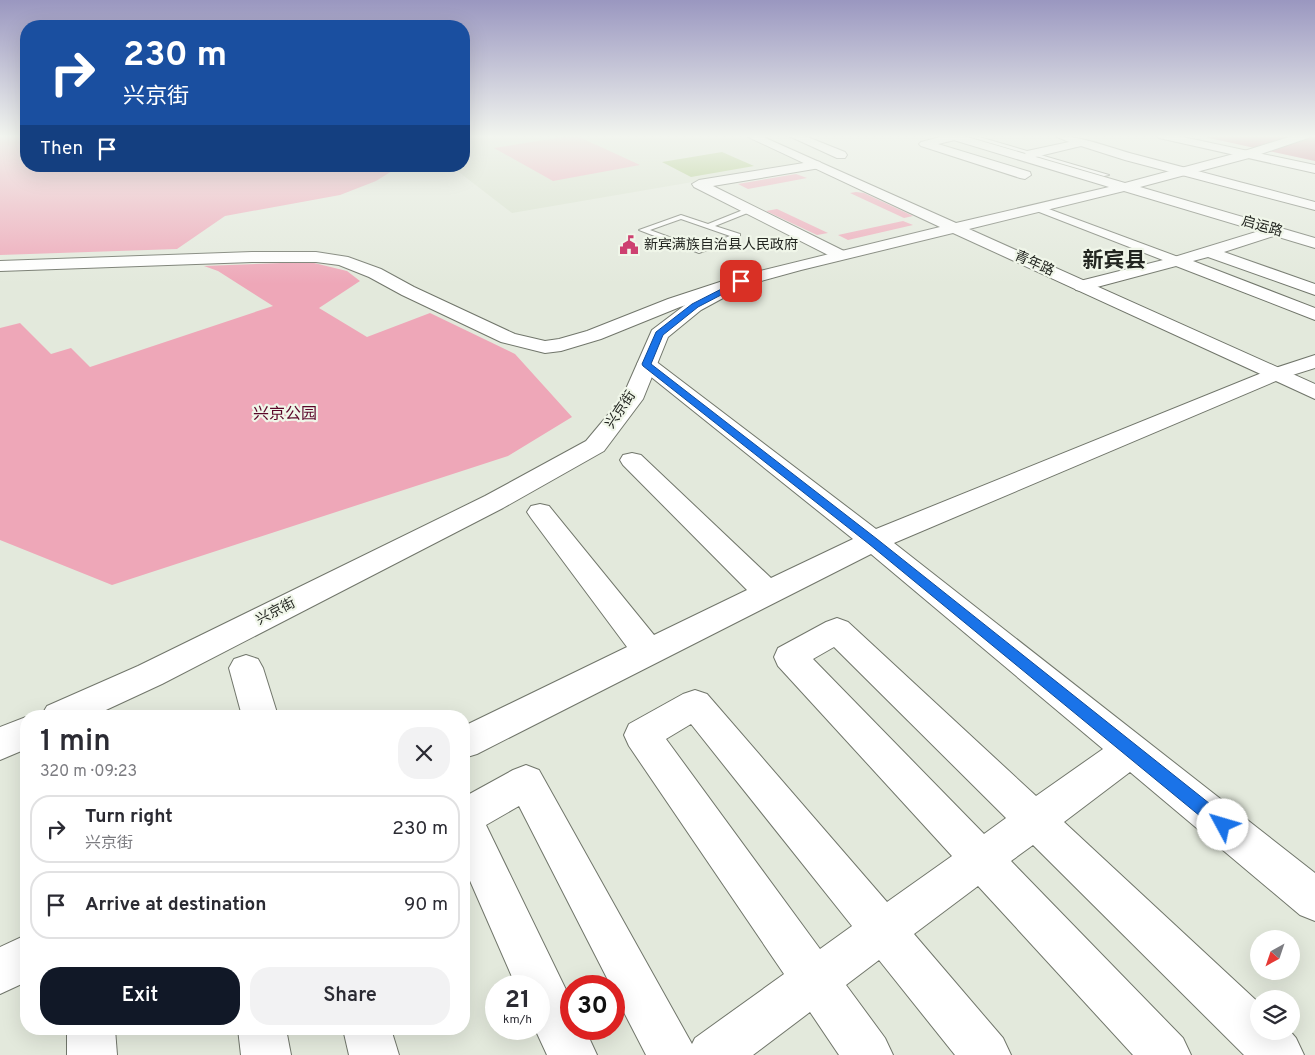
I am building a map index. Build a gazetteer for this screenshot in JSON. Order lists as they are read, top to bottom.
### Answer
{
  "streets": {
    "street": ["启运路", "青年路", "兴京街"]
  },
  "crossings": [
    ["启运路", "兴京街"],
    ["青年路", "兴京街"]
  ],
  "districts": ["新宾县"],
  "parks": ["兴京公园"],
  "places": {
    "public building": ["新宾满族自治县人民政府"]
  },
  "north": "bottom left",
  "page": {
    "turn": ["230 m", "兴京街"],
    "then": "Then",
    "heading": ["1 min", "320 m · 09:23"],
    "list": [
      {
        "name": "Turn right",
        "note": "兴京街",
        "value": "230 m"
      },
      {
        "name": "Arrive at destination",
        "value": "90 m"
      }
    ],
    "buttons": ["Exit", "Share"],
    "speed": "21 km/h",
    "limit": "30"
  }
}
